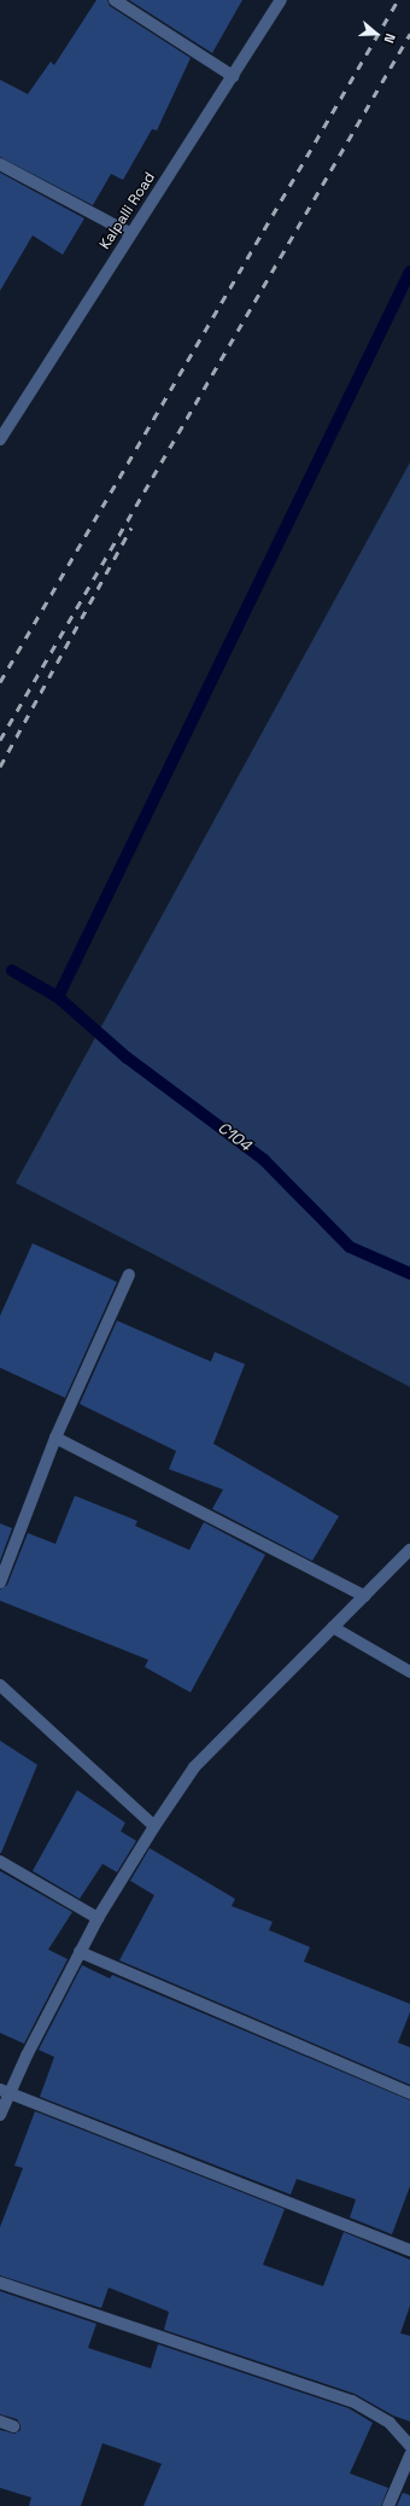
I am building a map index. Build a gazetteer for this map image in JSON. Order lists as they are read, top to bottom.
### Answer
{
  "streets": {
    "street": ["Kalpalli Road"]
  },
  "water": ["C104"],
  "north": "right"
}
